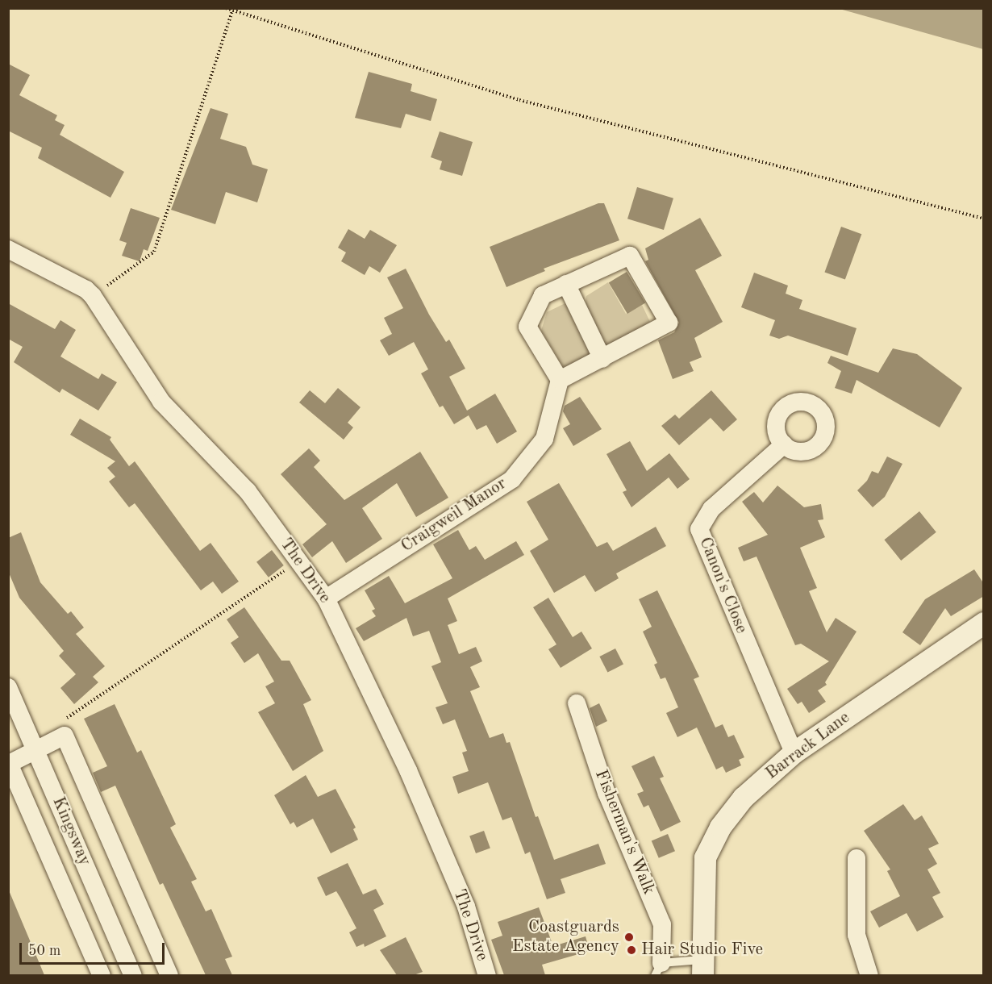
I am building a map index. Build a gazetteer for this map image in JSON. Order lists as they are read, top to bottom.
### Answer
{
  "streets": {
    "street": [
      "Craigweil Manor",
      "The Drive",
      "Canon's Close",
      "Barrack Lane",
      "Kingsway",
      "Fisherman's Walk"
    ]
  },
  "crossings": [
    ["Craigweil Manor", "The Drive"],
    ["Canon's Close", "Barrack Lane"]
  ],
  "places": ["Coastguards Estate Agency", "Hair Studio Five"],
  "scale_bar": "50 m"
}
